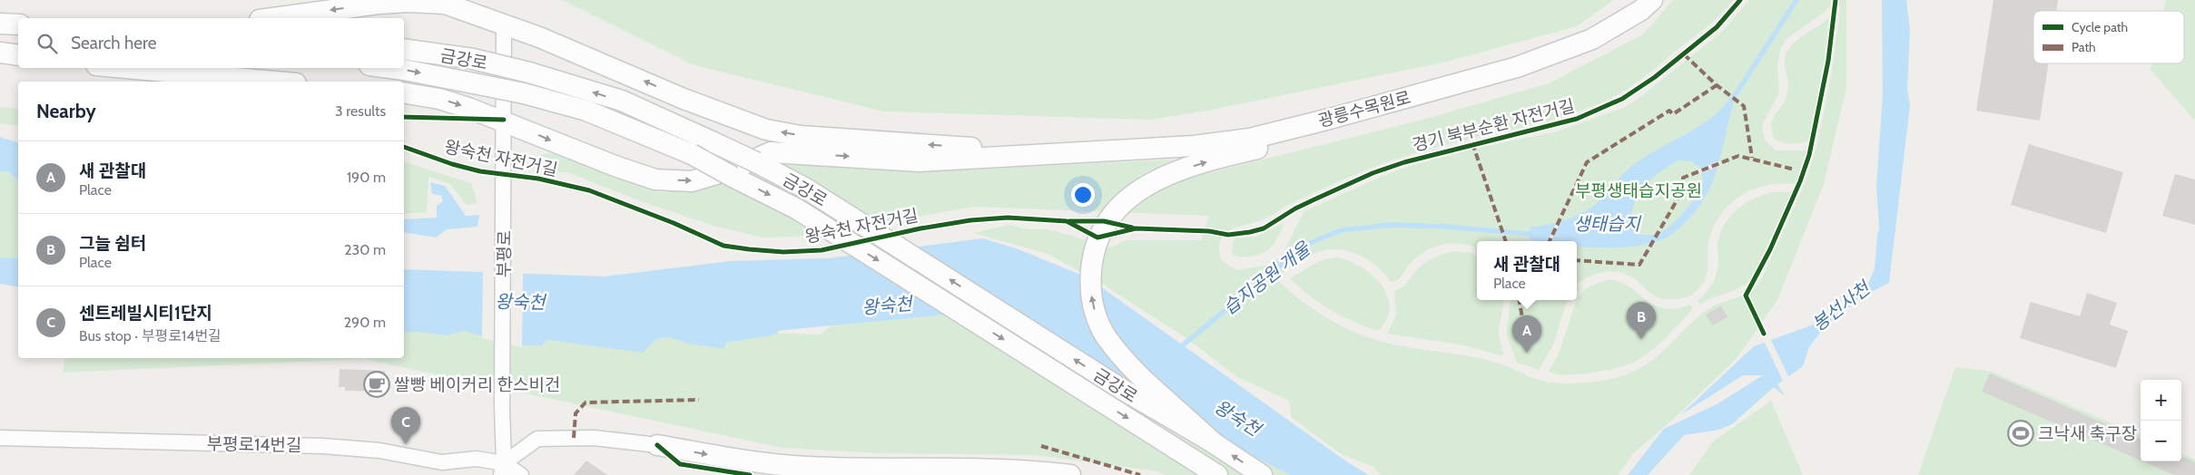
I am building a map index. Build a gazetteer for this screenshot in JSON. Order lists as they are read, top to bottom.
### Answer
{
  "streets": {
    "main road": ["금강로", "광릉수목원로"],
    "street": ["부평로", "부평로14번길"],
    "cycle path": ["경기 북부순환 자전거길"]
  },
  "crossings": [
    ["부평로", "부평로14번길"]
  ],
  "water": [
    "생태습지",
    "습지공원 개울",
    "왕숙천",
    "봉선사천"
  ],
  "parks": ["부평생태습지공원"],
  "places": {
    "cafe": ["쌀빵 베이커리 한스비건"],
    "sports": ["크낙새 축구장"]
  },
  "legend": ["Cycle path", "Path"],
  "page": {
    "search": "Search here",
    "heading": ["Nearby", "3 results"],
    "list": [
      {
        "mark": "A",
        "name": "새 관찰대",
        "note": "Place",
        "value": "190 m"
      },
      {
        "mark": "B",
        "name": "그늘 쉼터",
        "note": "Place",
        "value": "230 m"
      },
      {
        "mark": "C",
        "name": "센트레빌시티1단지",
        "note": "Bus stop · 부평로14번길",
        "value": "290 m"
      }
    ],
    "popup": ["새 관찰대", "Place"],
    "pins": ["B", "A", "C"],
    "map_buttons": ["+", "−"]
  }
}
